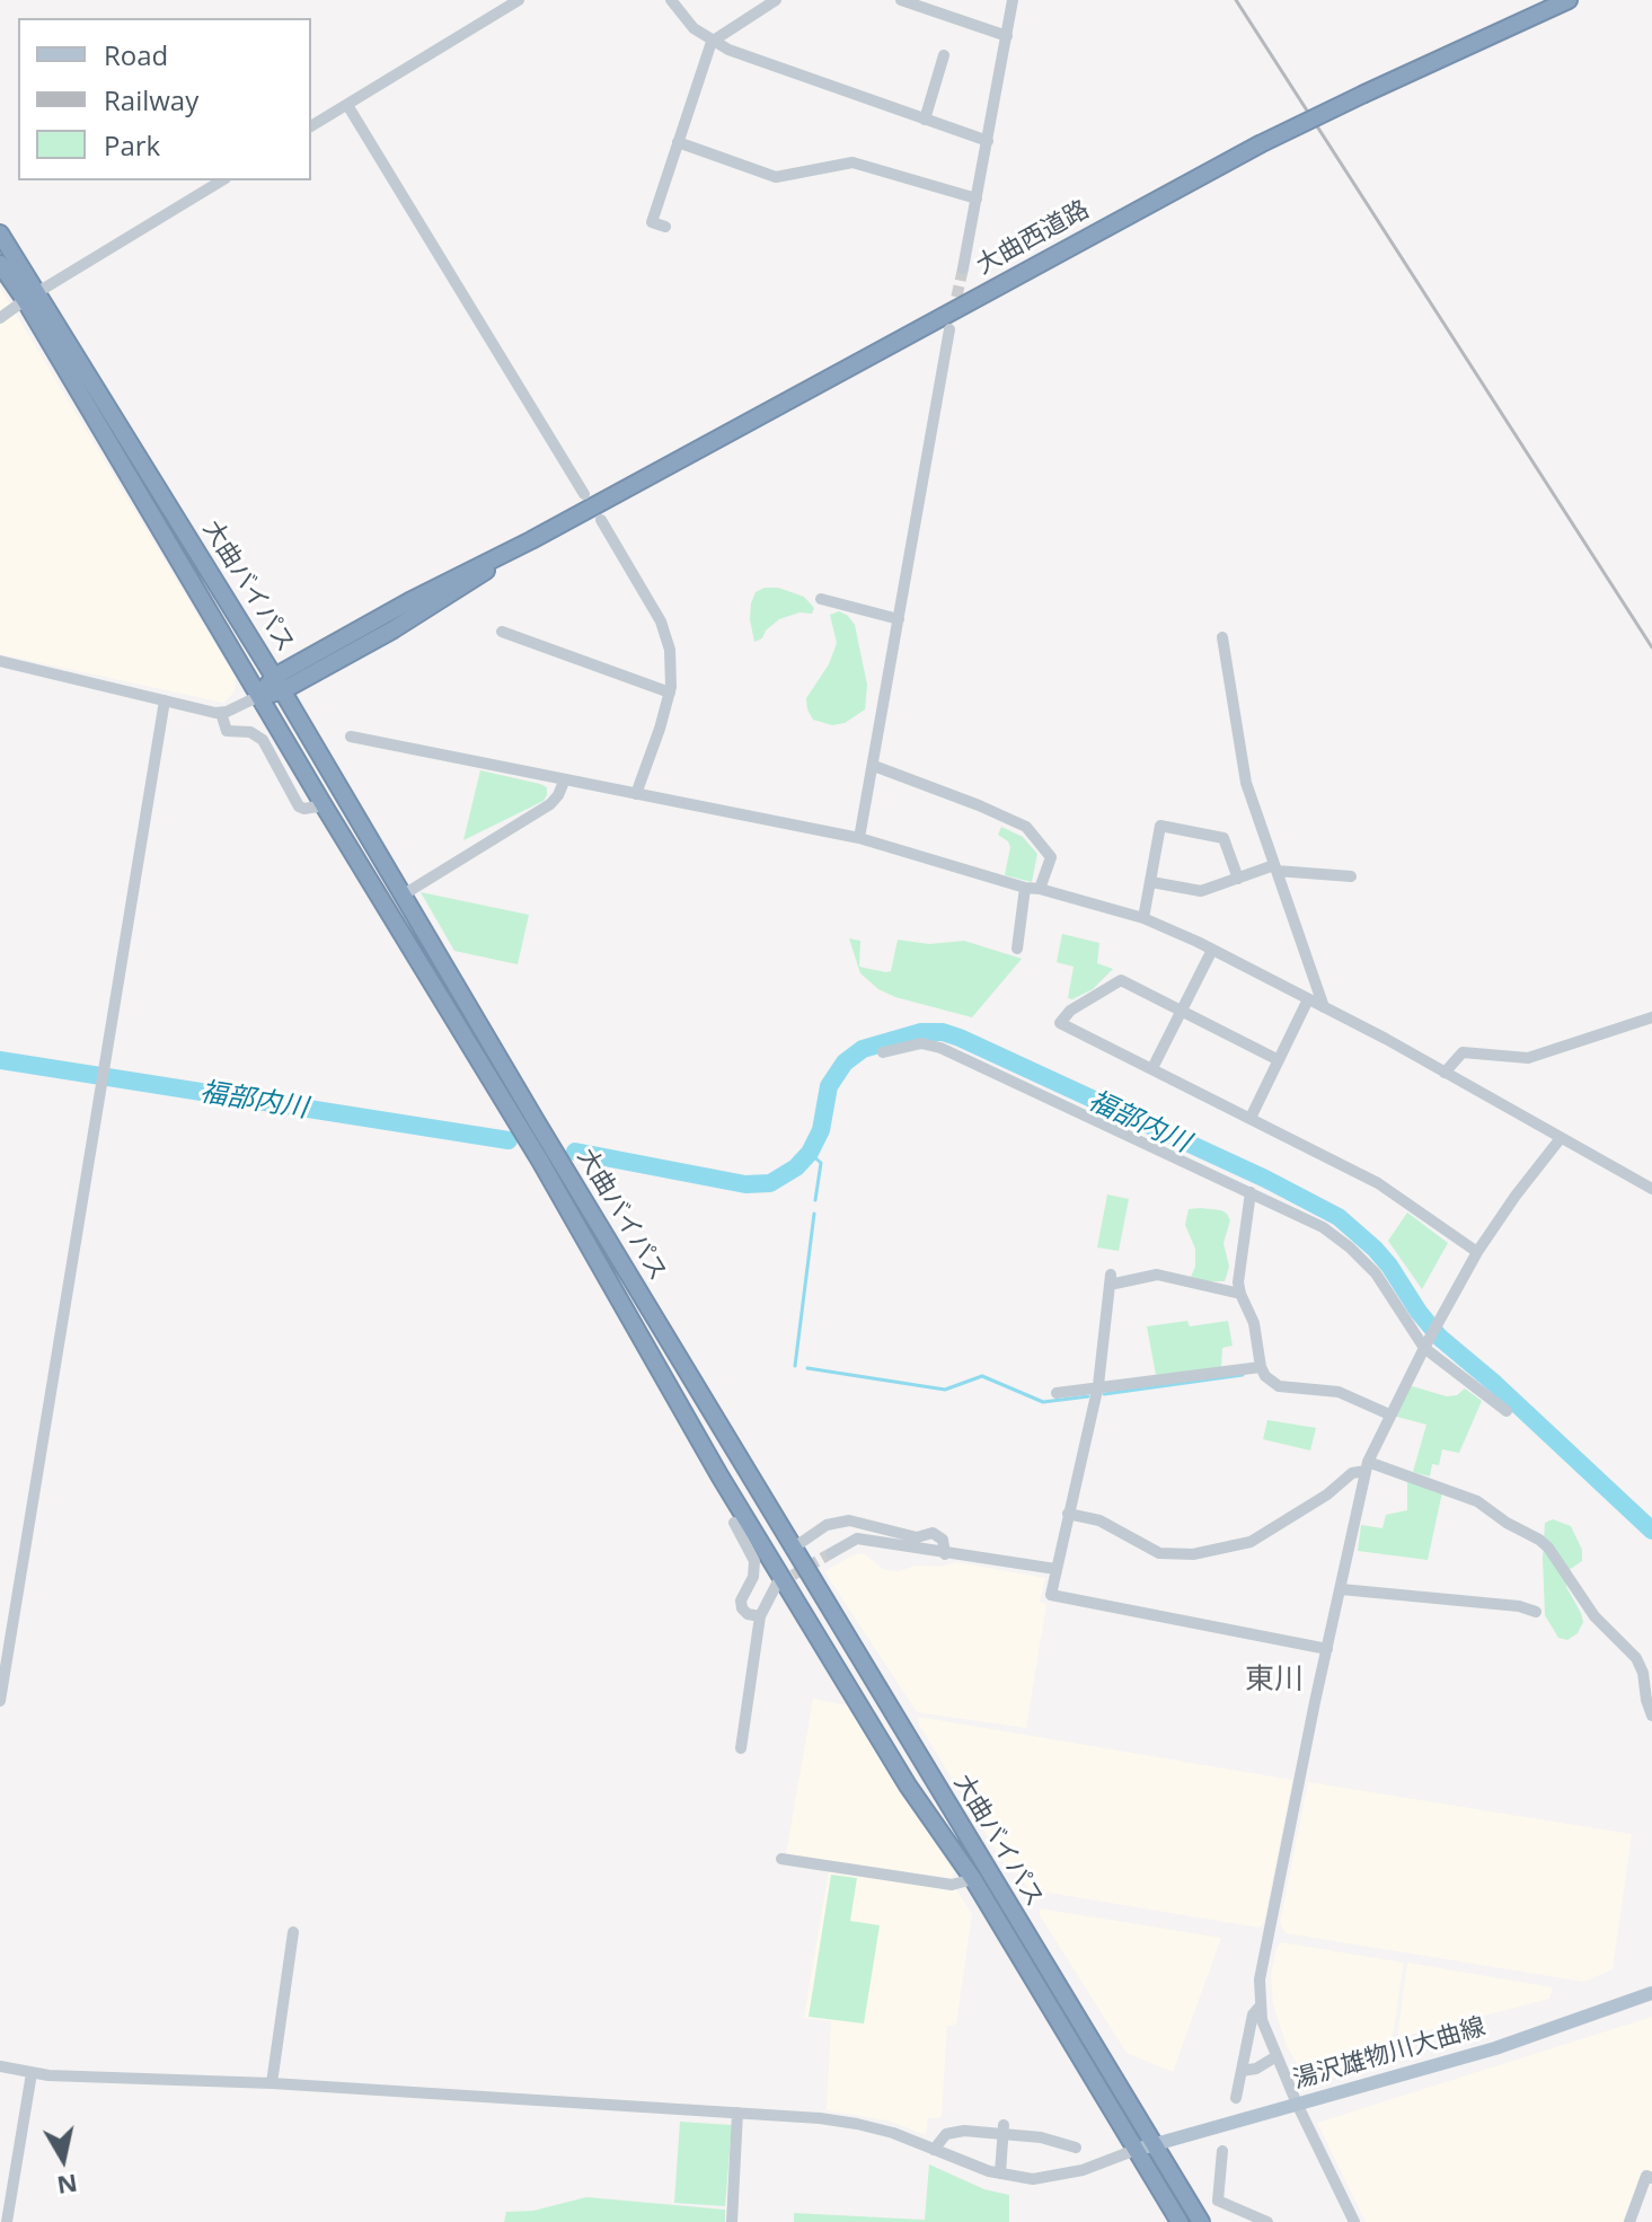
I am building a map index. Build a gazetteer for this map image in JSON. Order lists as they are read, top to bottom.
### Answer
{
  "streets": {
    "highway": ["大曲西道路", "大曲バイパス"],
    "main road": ["湯沢雄物川大曲線"]
  },
  "crossings": [
    ["大曲西道路", "大曲バイパス"],
    ["大曲バイパス", "湯沢雄物川大曲線"]
  ],
  "districts": ["東川"],
  "water": ["福部内川"],
  "legend": ["Road", "Railway", "Park"],
  "north": "bottom"
}
